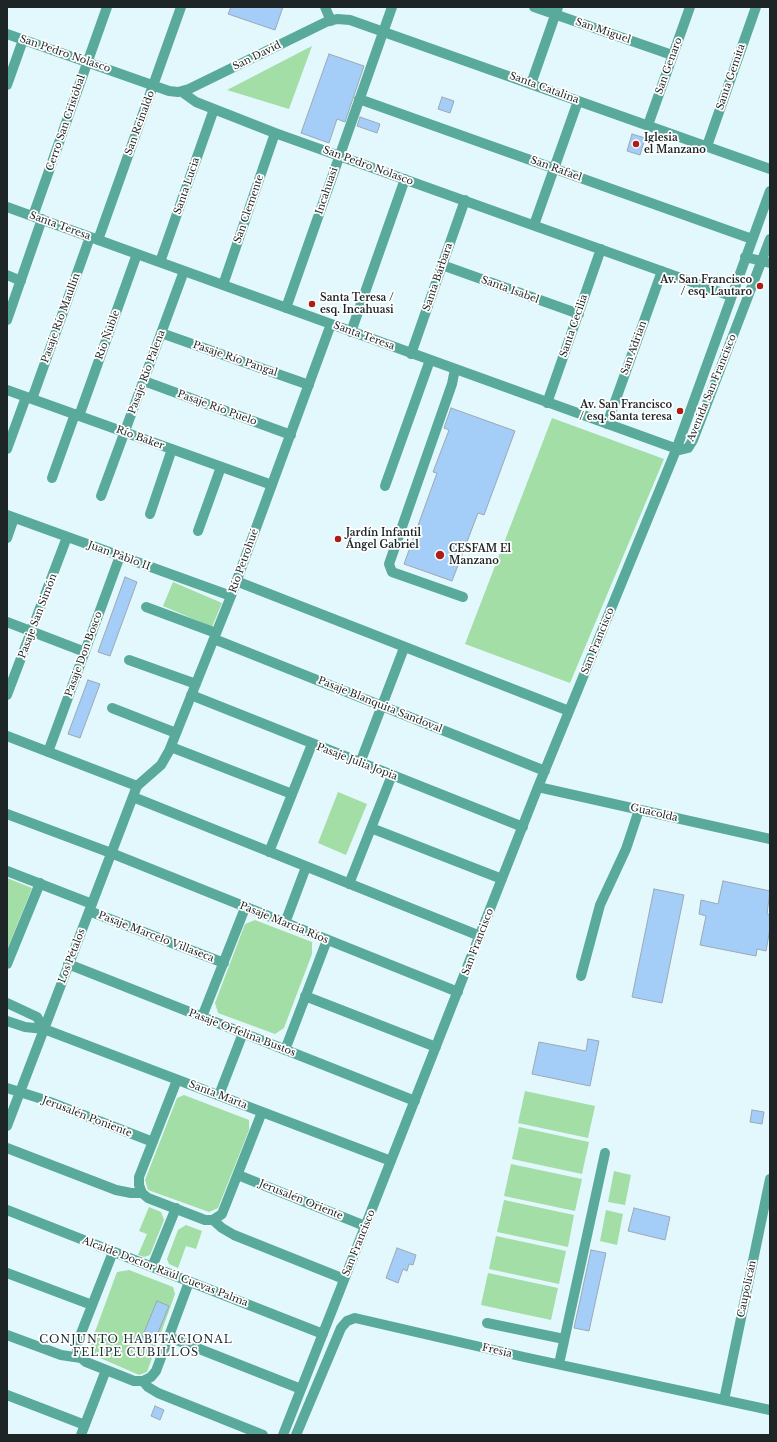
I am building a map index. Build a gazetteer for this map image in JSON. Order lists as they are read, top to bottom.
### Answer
{
  "streets": {
    "street": [
      "San Miguel",
      "San Pedro Nolasco",
      "San David",
      "San Genaro",
      "Santa Gemita",
      "Santa Catalina",
      "Cerro San Cristóbal",
      "San Reinaldo",
      "San Rafael",
      "Santa Lucia",
      "Incahuasi",
      "San Clemente",
      "Santa Teresa",
      "Santa Bárbara",
      "Santa Isabel",
      "Pasaje Río Maullín",
      "Santa Cecilia",
      "Río Ñuble",
      "San Adrian",
      "Pasaje Río Pangal",
      "Pasaje Río Palena",
      "Avenida San Francisco",
      "Pasaje Río Puelo",
      "Río Baker",
      "Juan Pablo II",
      "Río Petrohué",
      "Pasaje San Simón",
      "San Francisco",
      "Pasaje Don Bosco",
      "Pasaje Blanquita Sandoval",
      "Pasaje Julia Jopia",
      "Guacolda",
      "Pasaje Marcia Ríos",
      "Pasaje Marcelo Villaseca",
      "Los Pétalos",
      "Pasaje Orfelina Bustos",
      "Santa Marta",
      "Jerusalén Poniente",
      "Jerusalén Oriente",
      "Alcalde Doctor Raúl Cuevas Palma",
      "Caupolicán",
      "Fresia"
    ]
  },
  "crossings": [
    ["San Miguel", "San Genaro"],
    ["San Pedro Nolasco", "San David"],
    ["San Pedro Nolasco", "Cerro San Cristóbal"],
    ["San Pedro Nolasco", "San Reinaldo"],
    ["San Pedro Nolasco", "Santa Lucia"],
    ["San Pedro Nolasco", "Incahuasi"],
    ["San Pedro Nolasco", "San Clemente"],
    ["San Pedro Nolasco", "Santa Bárbara"],
    ["San Pedro Nolasco", "Santa Cecilia"],
    ["San Pedro Nolasco", "San Adrian"],
    ["San Pedro Nolasco", "Avenida San Francisco"],
    ["San David", "Santa Catalina"],
    ["San Genaro", "Santa Catalina"],
    ["Santa Gemita", "Santa Catalina"],
    ["Santa Catalina", "Incahuasi"],
    ["Cerro San Cristóbal", "Santa Teresa"],
    ["San Reinaldo", "Santa Teresa"],
    ["San Reinaldo", "Pasaje Río Maullín"],
    ["San Rafael", "Incahuasi"],
    ["San Rafael", "Avenida San Francisco"],
    ["Santa Lucia", "Santa Teresa"],
    ["Incahuasi", "Santa Teresa"],
    ["San Clemente", "Santa Teresa"],
    ["Santa Teresa", "Santa Bárbara"],
    ["Santa Teresa", "Pasaje Río Maullín"],
    ["Santa Teresa", "Santa Cecilia"],
    ["Santa Teresa", "Río Ñuble"],
    ["Santa Teresa", "San Adrian"],
    ["Santa Teresa", "Pasaje Río Palena"],
    ["Santa Teresa", "Avenida San Francisco"],
    ["Santa Teresa", "Río Petrohué"],
    ["Santa Teresa", "San Francisco"],
    ["Santa Bárbara", "Santa Isabel"],
    ["Santa Isabel", "Santa Cecilia"],
    ["Pasaje Río Maullín", "Río Baker"],
    ["Río Ñuble", "Río Baker"],
    ["Pasaje Río Pangal", "Pasaje Río Palena"],
    ["Pasaje Río Pangal", "Río Petrohué"],
    ["Pasaje Río Palena", "Pasaje Río Puelo"],
    ["Pasaje Río Palena", "Río Baker"],
    ["Avenida San Francisco", "San Francisco"],
    ["Pasaje Río Puelo", "Río Petrohué"],
    ["Río Baker", "Río Petrohué"],
    ["Juan Pablo II", "Río Petrohué"],
    ["Juan Pablo II", "Pasaje San Simón"],
    ["Juan Pablo II", "Pasaje Don Bosco"],
    ["Río Petrohué", "Pasaje Blanquita Sandoval"],
    ["Río Petrohué", "Pasaje Julia Jopia"],
    ["Río Petrohué", "Los Pétalos"],
    ["San Francisco", "Pasaje Blanquita Sandoval"],
    ["San Francisco", "Pasaje Julia Jopia"],
    ["San Francisco", "Guacolda"],
    ["San Francisco", "Pasaje Marcia Ríos"],
    ["San Francisco", "Pasaje Orfelina Bustos"],
    ["San Francisco", "Santa Marta"],
    ["San Francisco", "Jerusalén Oriente"],
    ["San Francisco", "Alcalde Doctor Raúl Cuevas Palma"],
    ["Pasaje Marcia Ríos", "Los Pétalos"],
    ["Pasaje Marcelo Villaseca", "Los Pétalos"],
    ["Los Pétalos", "Pasaje Orfelina Bustos"],
    ["Los Pétalos", "Santa Marta"],
    ["Los Pétalos", "Jerusalén Poniente"],
    ["Caupolicán", "Fresia"]
  ],
  "districts": ["CONJUNTO HABITACIONAL FELIPE CUBILLOS"],
  "places": [
    "Iglesia el Manzano",
    "Av. San Francisco / esq. Lautaro",
    "Santa Teresa / esq. Incahuasi",
    "Av. San Francisco / esq. Santa teresa",
    "Jardín Infantil Ángel Gabriel",
    "CESFAM El Manzano"
  ]
}
